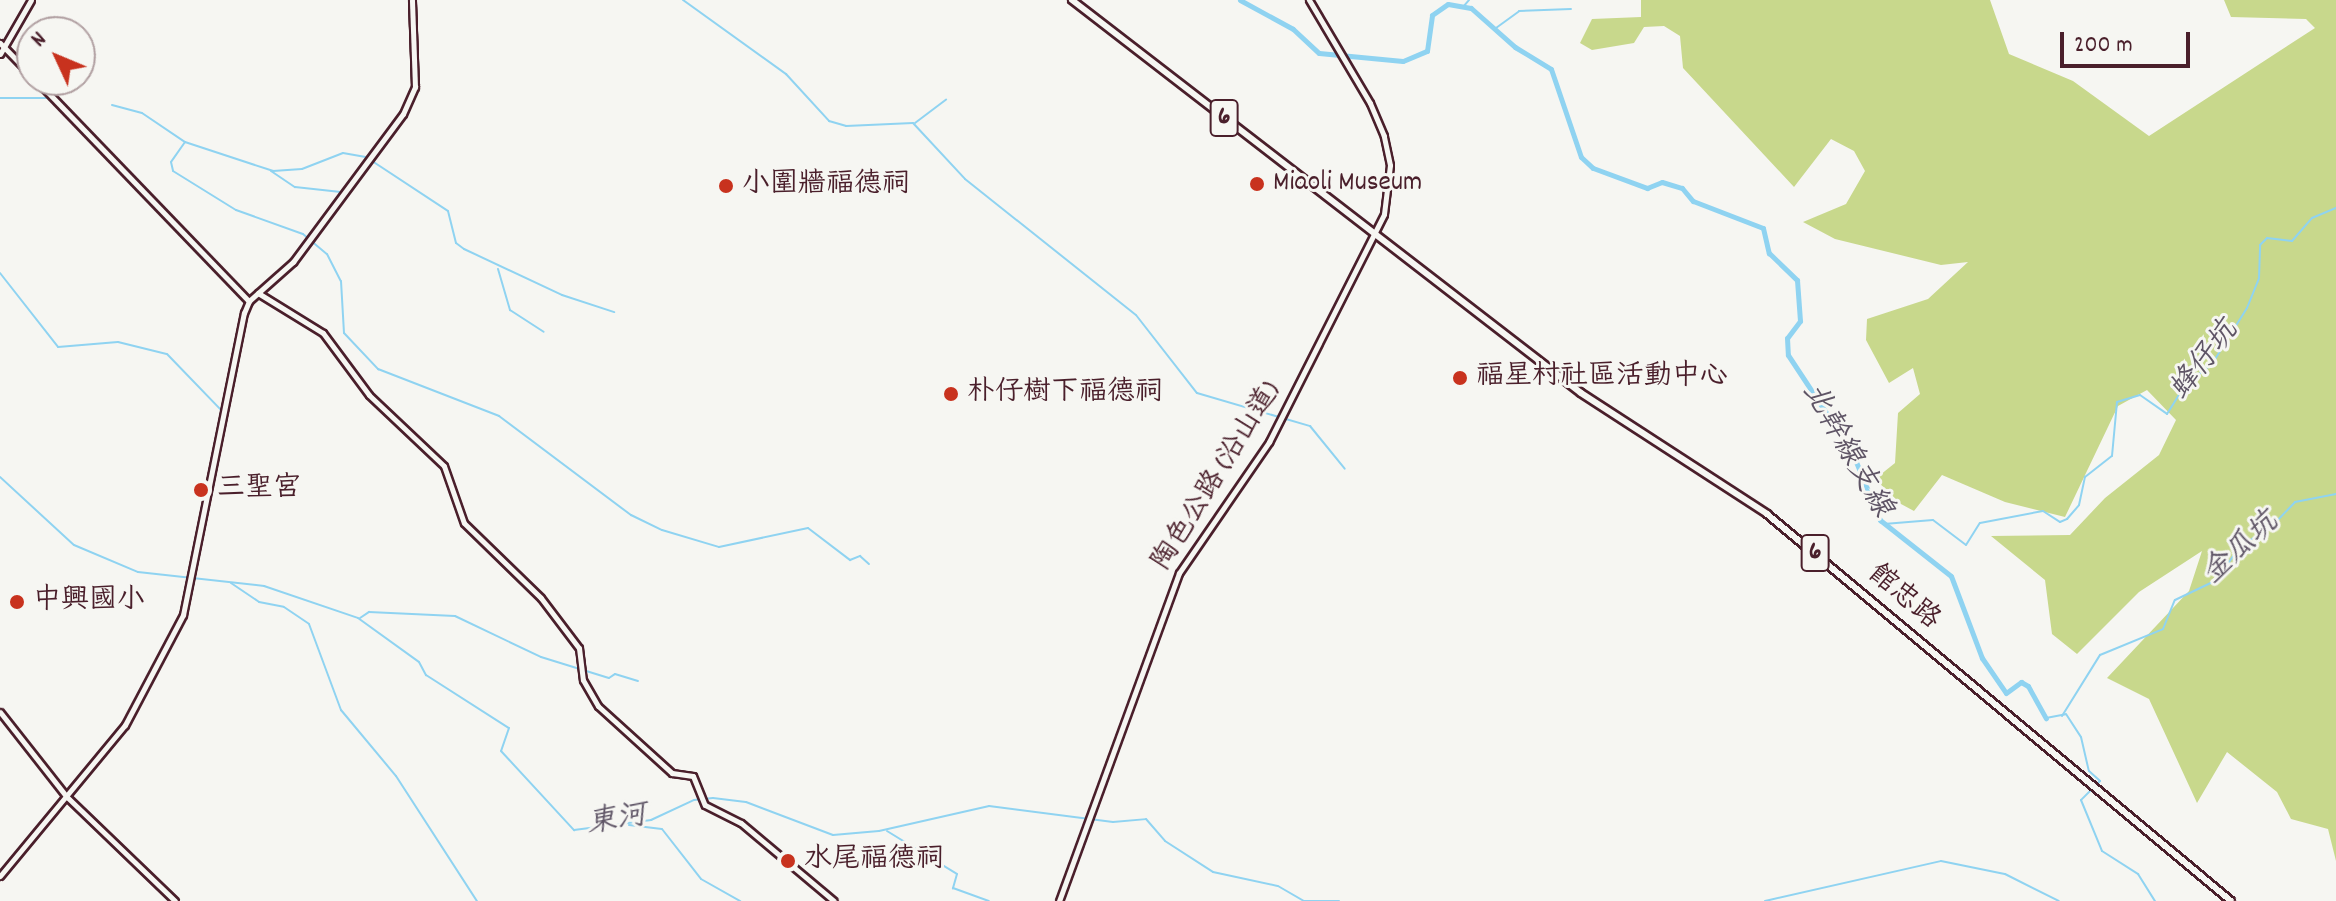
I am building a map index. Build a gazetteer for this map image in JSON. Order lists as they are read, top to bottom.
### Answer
{
  "streets": {
    "main road": ["6", "館忠路"],
    "street": ["陶色公路 (沿山道)"]
  },
  "crossings": [
    ["6", "陶色公路 (沿山道)"],
    ["6", "館忠路"],
    ["陶色公路 (沿山道)", "館忠路"]
  ],
  "water": [
    "蜂仔坑",
    "北幹線支線",
    "金瓜坑",
    "東河"
  ],
  "places": [
    "Miaoli Museum",
    "小圍牆福德祠",
    "福星村社區活動中心",
    "朴仔樹下福德祠",
    "三聖宮",
    "中興國小",
    "水尾福德祠"
  ],
  "scale_bar": "200 m",
  "north": "top left"
}
